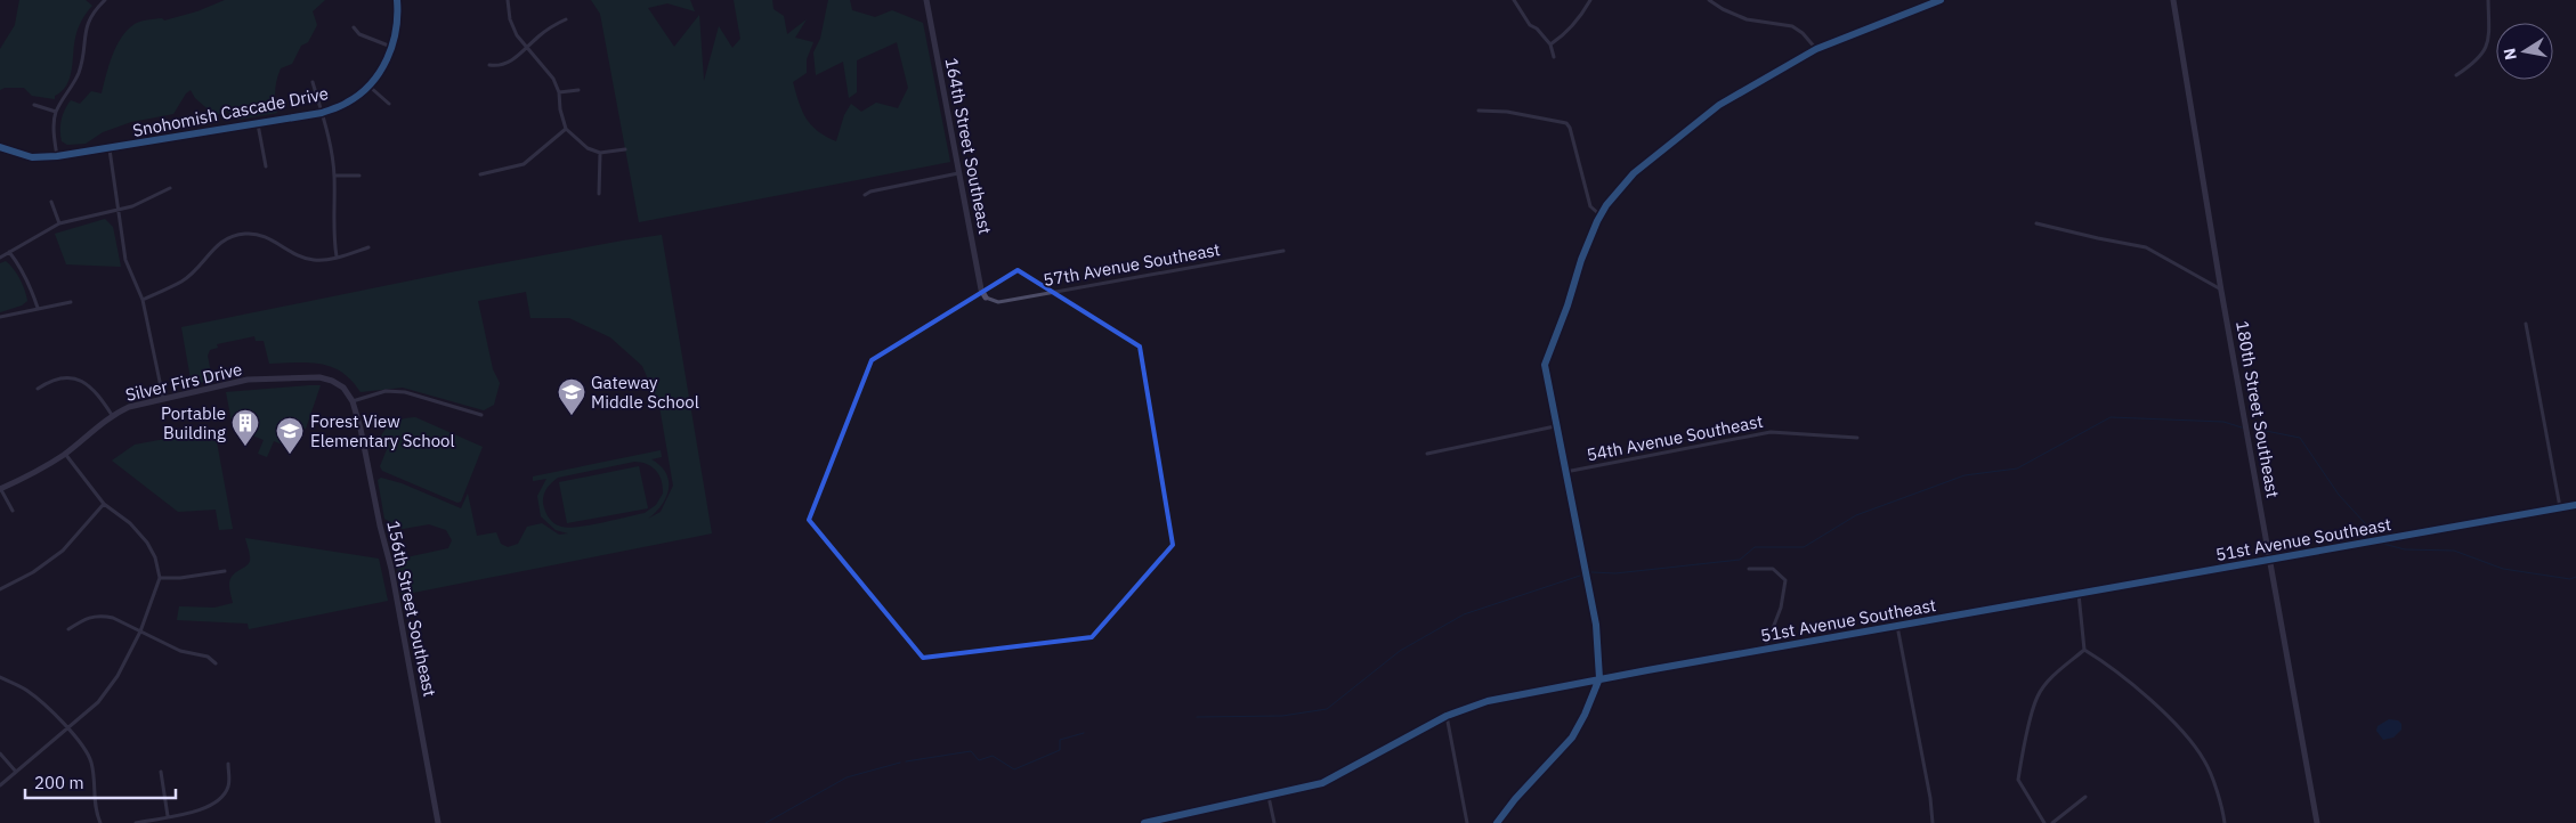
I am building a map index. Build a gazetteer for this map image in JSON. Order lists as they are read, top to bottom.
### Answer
{
  "streets": {
    "street": [
      "Snohomish Cascade Drive",
      "164th Street Southeast",
      "57th Avenue Southeast",
      "Silver Firs Drive",
      "180th Street Southeast",
      "54th Avenue Southeast",
      "51st Avenue Southeast",
      "156th Street Southeast"
    ]
  },
  "crossings": [
    ["164th Street Southeast", "57th Avenue Southeast"],
    ["Silver Firs Drive", "156th Street Southeast"],
    ["180th Street Southeast", "51st Avenue Southeast"]
  ],
  "places": {
    "school or university": ["Gateway Middle School", "Forest View Elementary School"],
    "building": ["Portable Building"]
  },
  "scale_bar": "200 m",
  "north": "left"
}
